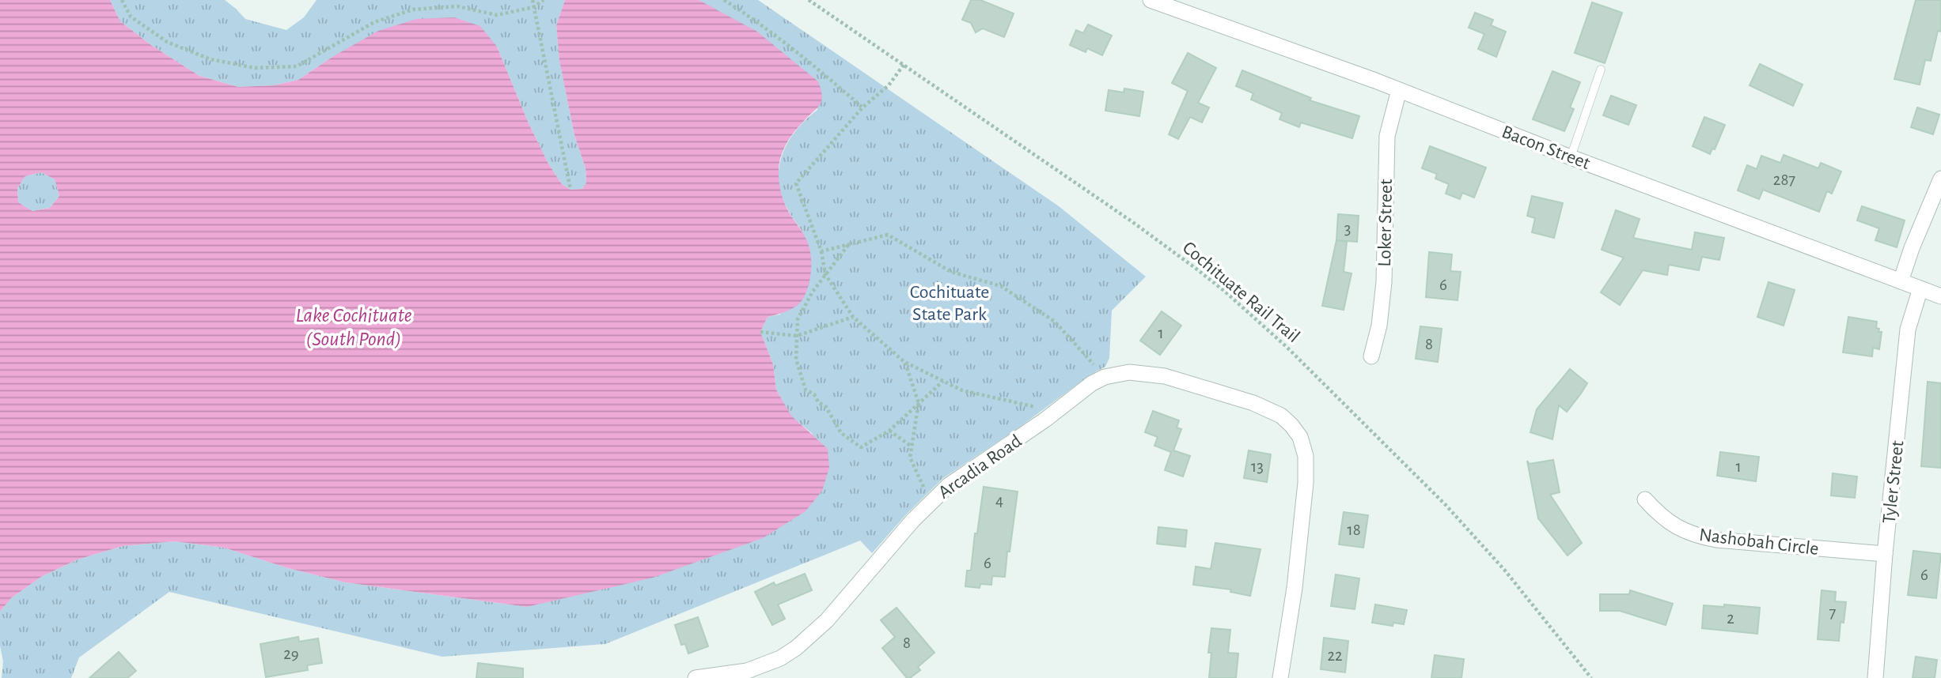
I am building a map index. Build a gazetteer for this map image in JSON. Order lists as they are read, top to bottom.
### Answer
{
  "streets": {
    "street": [
      "Bacon Street",
      "Loker Street",
      "Arcadia Road",
      "Tyler Street",
      "Nashobah Circle"
    ],
    "path": ["Cochituate Rail Trail"]
  },
  "crossings": [
    ["Bacon Street", "Loker Street"],
    ["Bacon Street", "Tyler Street"],
    ["Tyler Street", "Nashobah Circle"]
  ],
  "water": ["Lake Cochituate (South Pond)"],
  "parks": ["Cochituate State Park"],
  "house_numbers": [
    "287",
    "3",
    "6",
    "1",
    "8",
    "13",
    "1",
    "4",
    "18",
    "6",
    "6",
    "7",
    "2",
    "8",
    "29",
    "22"
  ]
}
